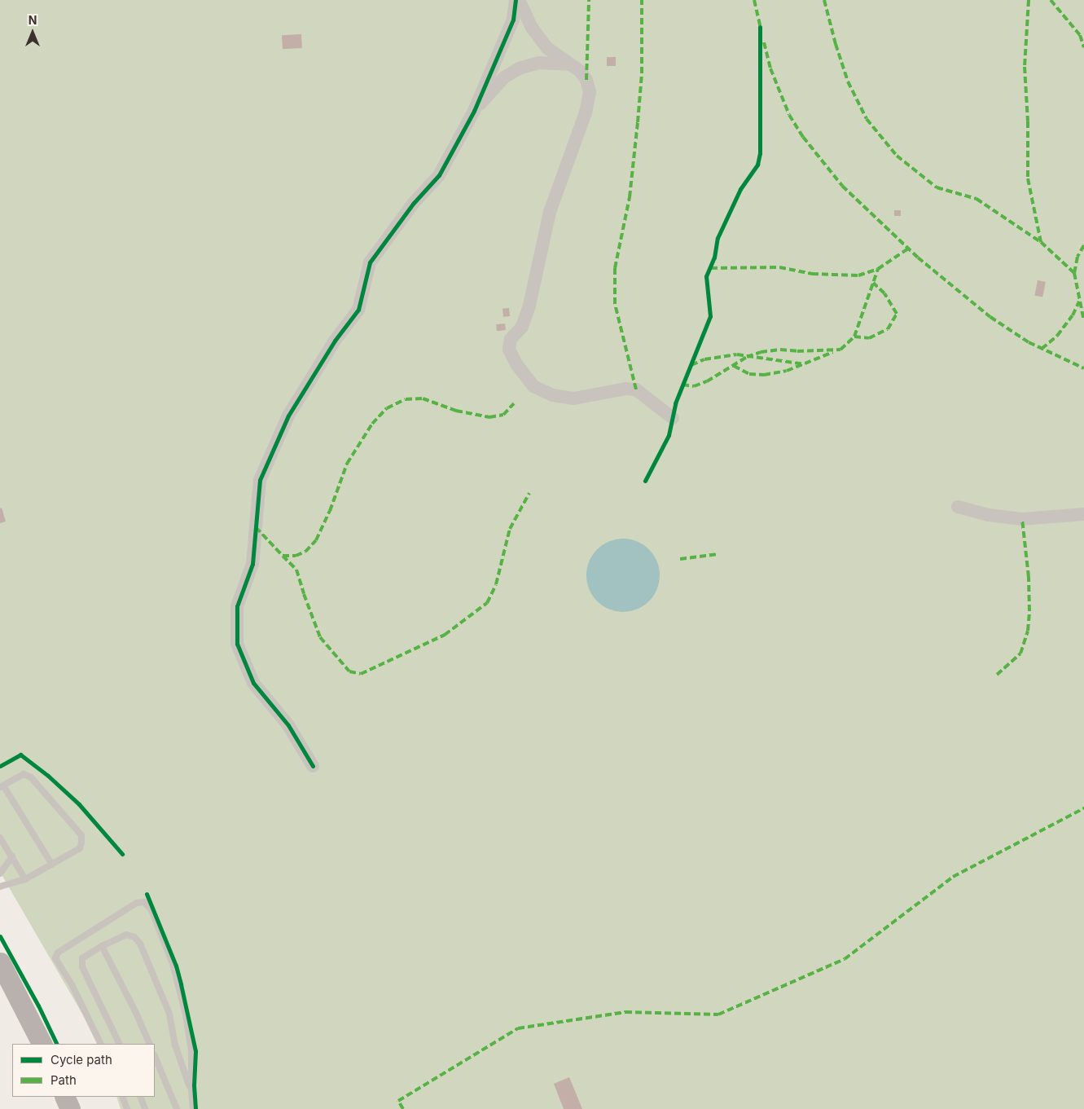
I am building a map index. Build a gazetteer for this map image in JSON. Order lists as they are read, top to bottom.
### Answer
{
  "legend": ["Cycle path", "Path"],
  "north": "top"
}
